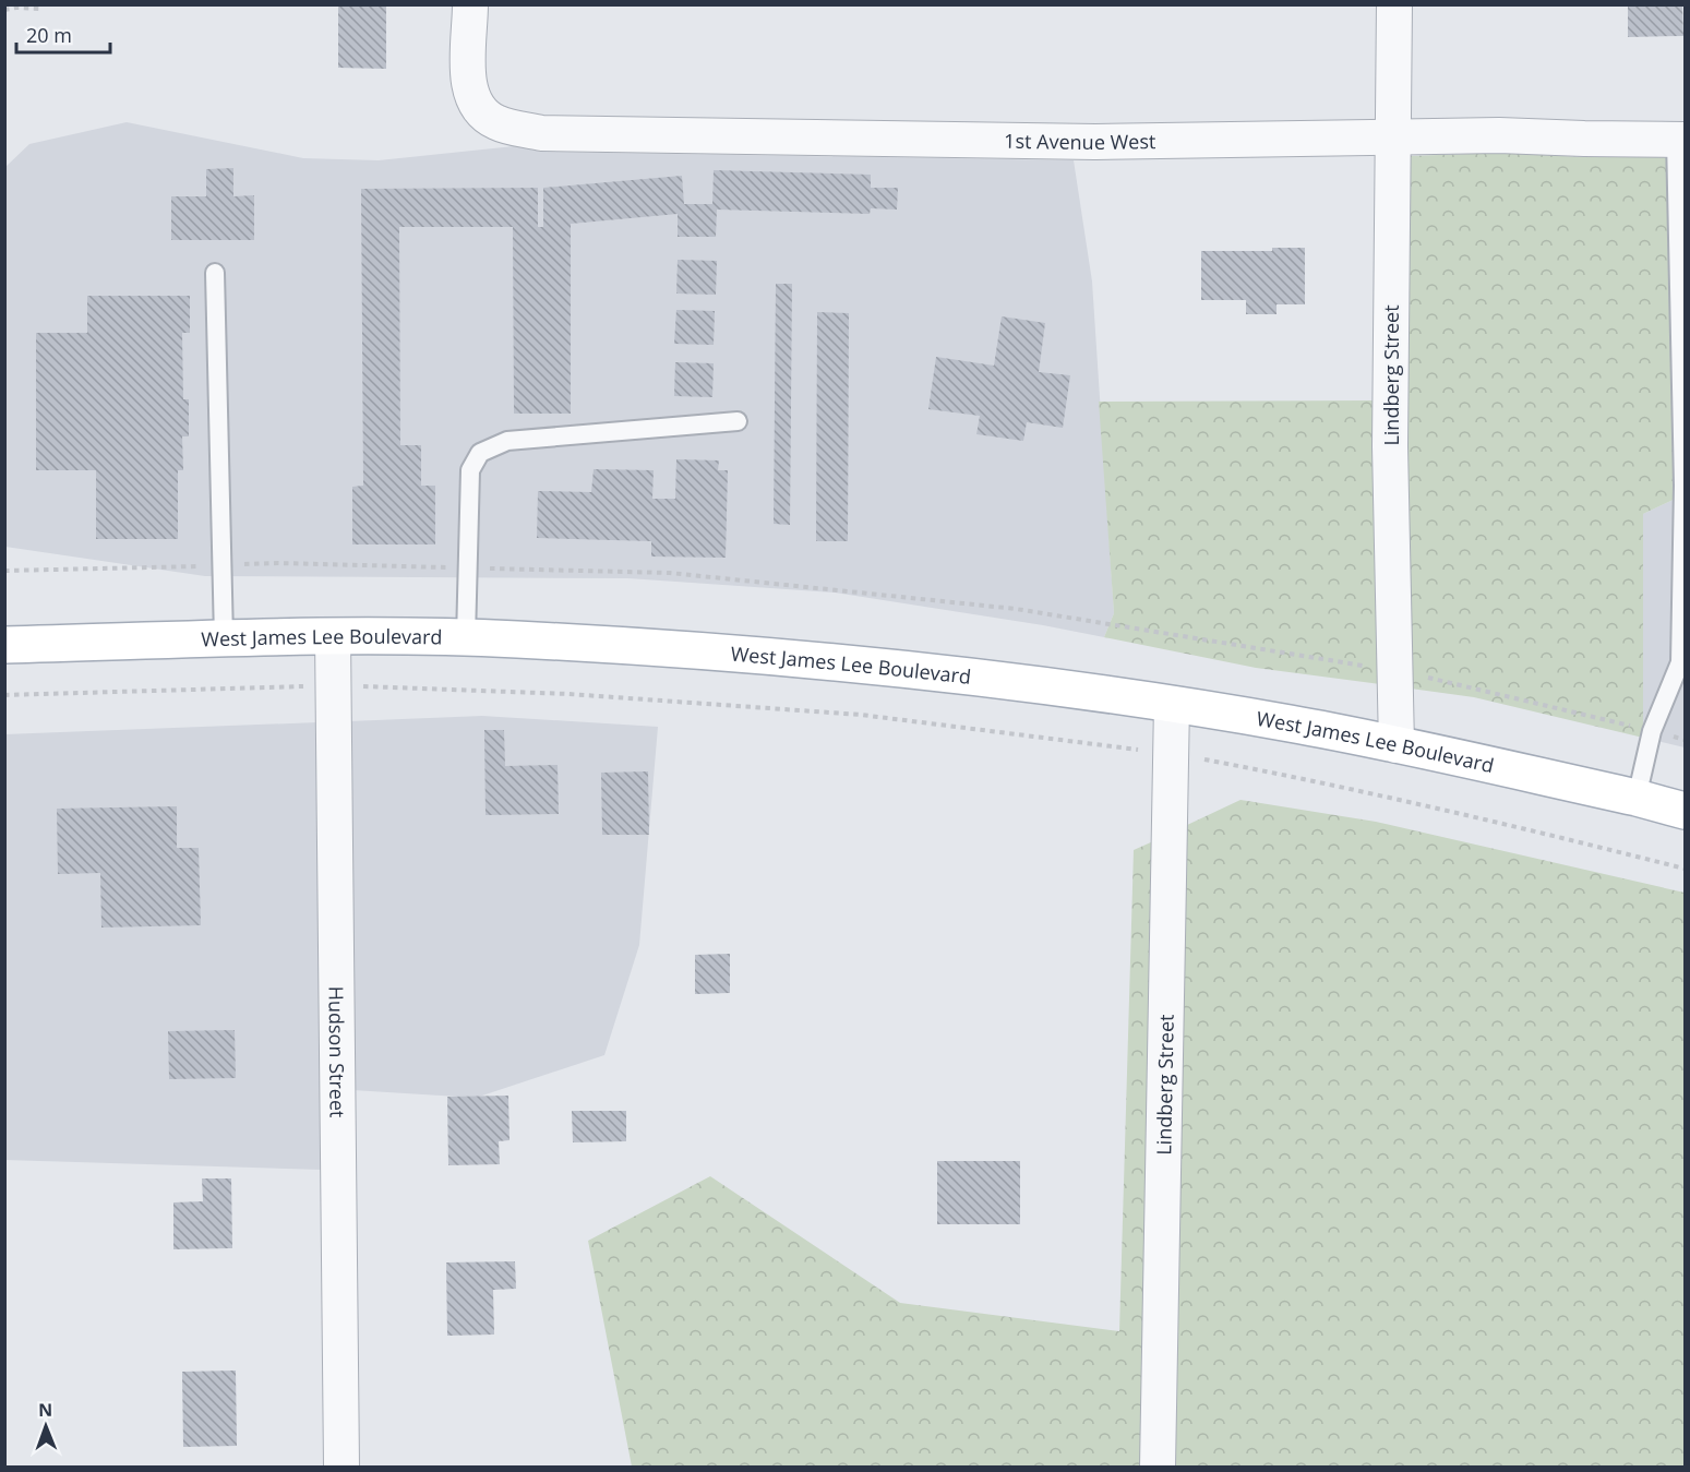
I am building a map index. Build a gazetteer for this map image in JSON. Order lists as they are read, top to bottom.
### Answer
{
  "streets": {
    "main road": ["West James Lee Boulevard"],
    "street": ["1st Avenue West", "Lindberg Street", "Hudson Street"]
  },
  "crossings": [
    ["1st Avenue West", "Lindberg Street"],
    ["Lindberg Street", "West James Lee Boulevard"],
    ["West James Lee Boulevard", "Hudson Street"]
  ],
  "scale_bar": "20 m",
  "north": "top"
}
